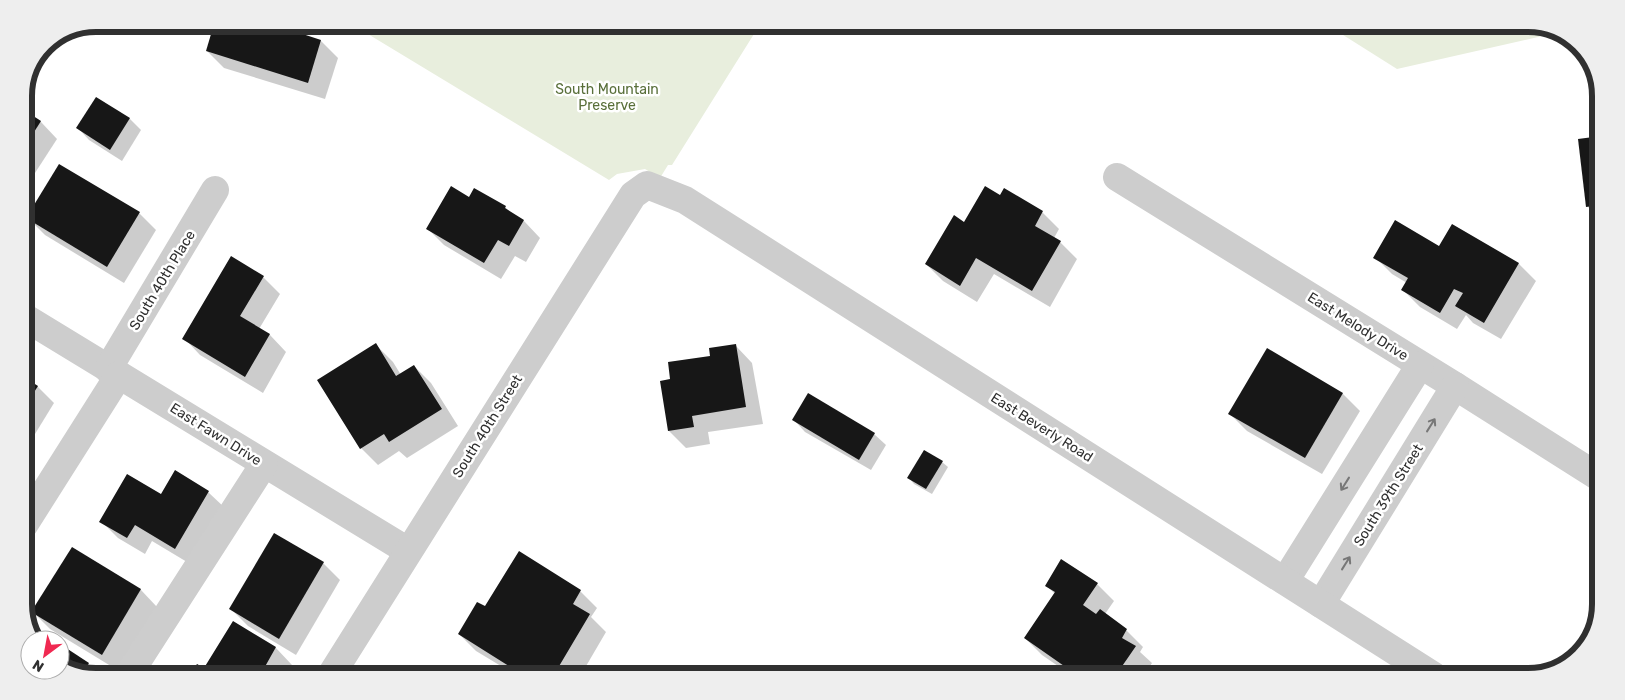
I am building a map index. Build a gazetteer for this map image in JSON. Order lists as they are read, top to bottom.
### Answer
{
  "streets": {
    "street": [
      "South 40th Place",
      "East Melody Drive",
      "South 40th Street",
      "East Beverly Road",
      "East Fawn Drive",
      "South 39th Street"
    ]
  },
  "crossings": [
    ["South 40th Place", "East Fawn Drive"],
    ["East Melody Drive", "South 39th Street"],
    ["South 40th Street", "East Beverly Road"],
    ["South 40th Street", "East Fawn Drive"],
    ["East Beverly Road", "South 39th Street"]
  ],
  "parks": ["South Mountain Preserve"],
  "north": "bottom left"
}
